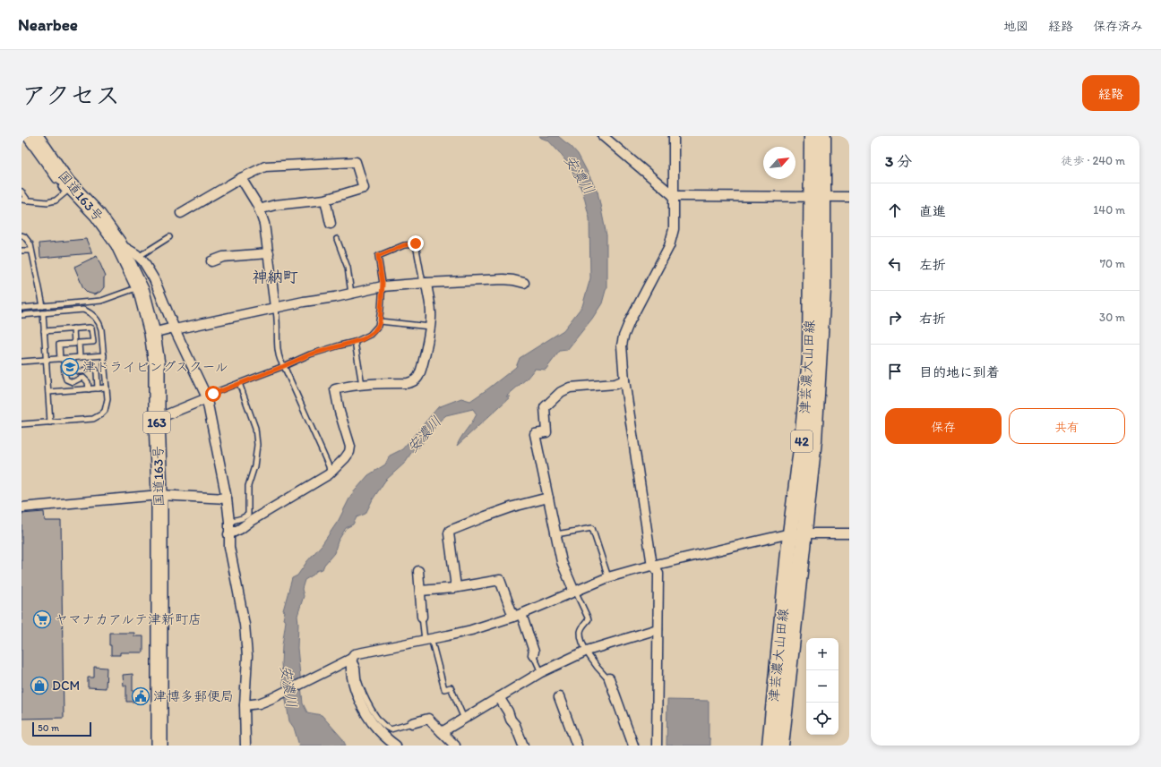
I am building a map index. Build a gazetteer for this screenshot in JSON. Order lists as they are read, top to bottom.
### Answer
{
  "streets": {
    "highway": ["国道163号", "163"],
    "main road": ["津芸濃大山田線", "42"]
  },
  "districts": ["神納町"],
  "water": ["安濃川"],
  "places": {
    "school or university": ["津ドライビングスクール"],
    "supermarket": ["ヤマナカアルテ津新町店"],
    "shop": ["DCM"],
    "public building": ["津博多郵便局"]
  },
  "scale_bar": "50 m",
  "north": "top right",
  "page": {
    "header": "Nearbee",
    "nav": ["地図", "経路", "保存済み"],
    "title": "アクセス",
    "buttons": [
      "経路",
      ["保存", "共有"]
    ],
    "heading": ["3 分", "徒歩 · 240 m"],
    "list": [
      ["直進", "140 m"],
      ["左折", "70 m"],
      ["右折", "30 m"],
      "目的地に到着"
    ],
    "map_buttons": ["+", "−"],
    "scale": "50 m"
  }
}
